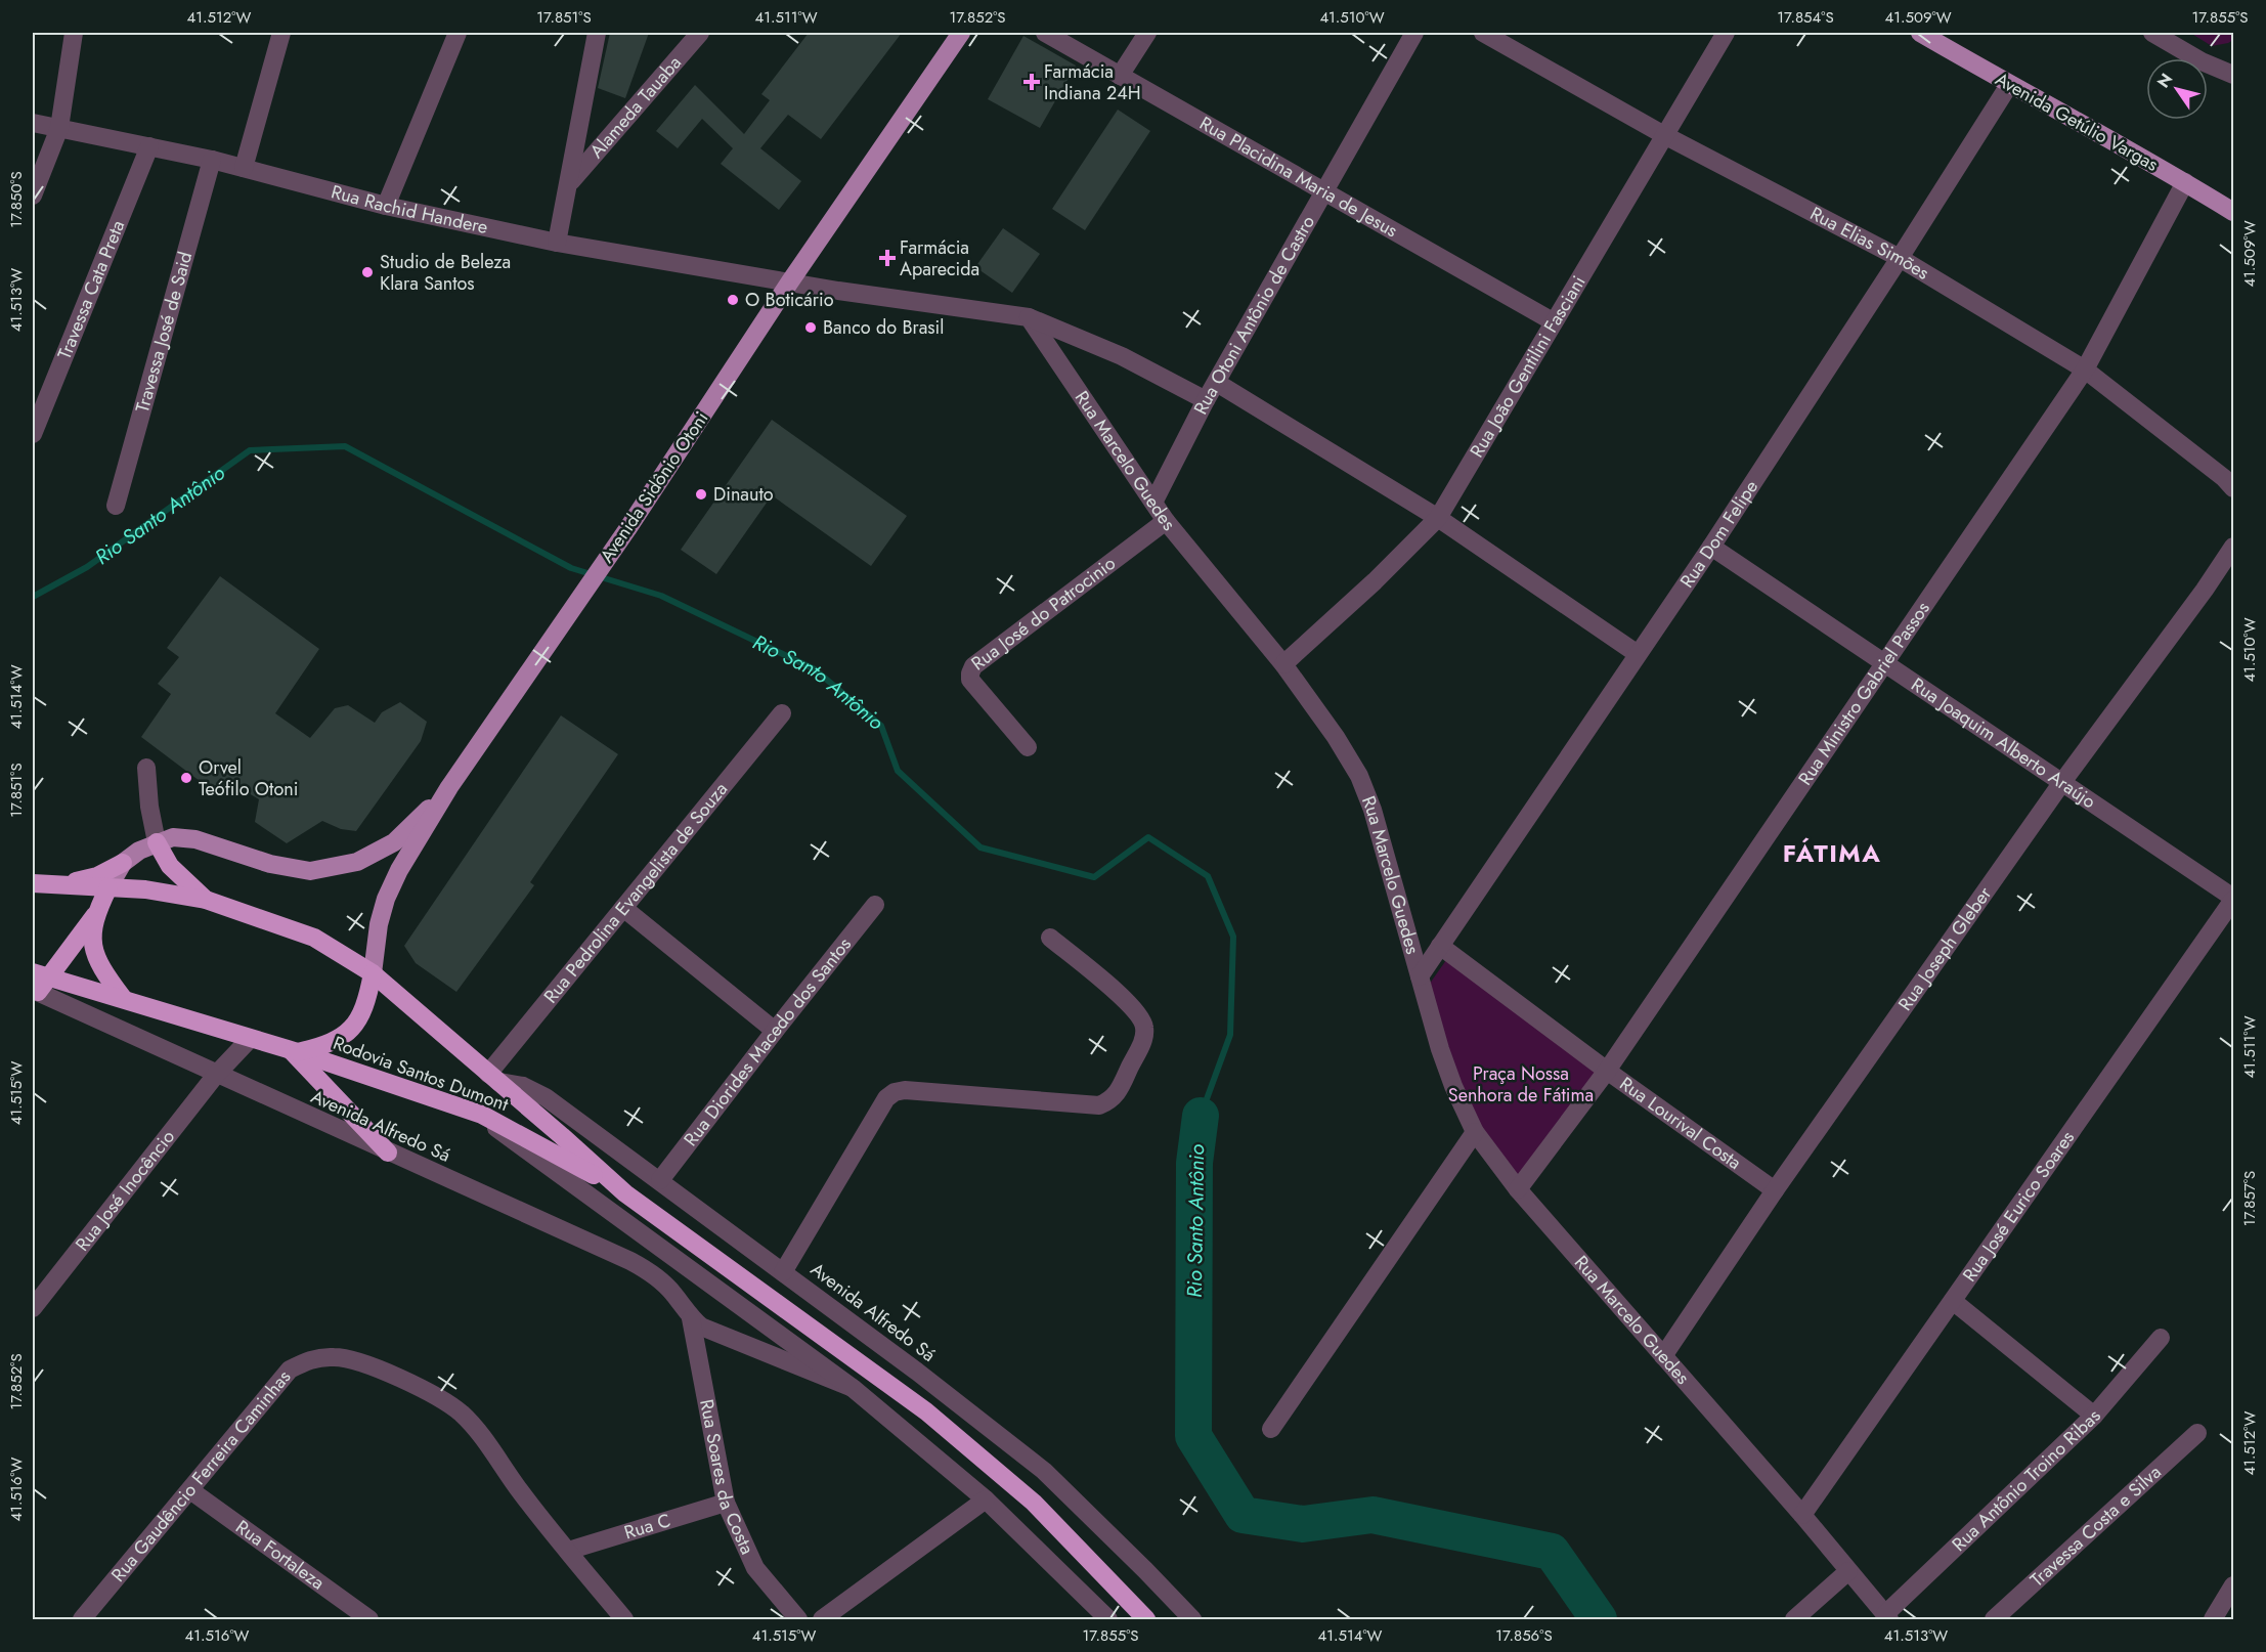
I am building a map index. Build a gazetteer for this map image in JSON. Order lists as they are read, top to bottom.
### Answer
{
  "streets": {
    "highway": ["Rodovia Santos Dumont", "Avenida Alfredo Sá"],
    "main road": ["Avenida Getúlio Vargas", "Avenida Sidônio Otoni"],
    "street": [
      "Alameda Tauaba",
      "Rua Placidina Maria de Jesus",
      "Rua Rachid Handere",
      "Rua Elias Simões",
      "Travessa Cata Preta",
      "Rua Otoni Antônio de Castro",
      "Travessa José de Said",
      "Rua João Gentilini Fasciani",
      "Rua Marcelo Guedes",
      "Rua Dom Felipe",
      "Rua José do Patrocinio",
      "Rua Ministro Gabriel Passos",
      "Rua Joaquim Alberto Araújo",
      "Rua Pedrolina Evangelista de Souza",
      "Rua Joseph Gleber",
      "Rua Diorides Macedo dos Santos",
      "Rua Lourival Costa",
      "Rua José Inocêncio",
      "Rua José Eurico Soares",
      "Rua Soares da Costa",
      "Rua Gaudêncio Ferreira Caminhas",
      "Rua Antônio Troino Ribas",
      "Travessa Costa e Silva",
      "Rua C",
      "Rua Fortaleza"
    ]
  },
  "crossings": [
    ["Avenida Getúlio Vargas", "Rua Dom Felipe"],
    ["Avenida Getúlio Vargas", "Rua Ministro Gabriel Passos"],
    ["Rua Placidina Maria de Jesus", "Rua Otoni Antônio de Castro"],
    ["Rua Placidina Maria de Jesus", "Rua João Gentilini Fasciani"],
    ["Rua Rachid Handere", "Travessa Cata Preta"],
    ["Rua Rachid Handere", "Travessa José de Said"],
    ["Rua Rachid Handere", "Avenida Sidônio Otoni"],
    ["Rua Elias Simões", "Rua João Gentilini Fasciani"],
    ["Rua Elias Simões", "Rua Dom Felipe"],
    ["Rua Elias Simões", "Rua Ministro Gabriel Passos"],
    ["Rua Otoni Antônio de Castro", "Rua Marcelo Guedes"],
    ["Rua João Gentilini Fasciani", "Rua Marcelo Guedes"],
    ["Rua Marcelo Guedes", "Rua Dom Felipe"],
    ["Rua Marcelo Guedes", "Rua José do Patrocinio"],
    ["Rua Marcelo Guedes", "Rua Ministro Gabriel Passos"],
    ["Rua Marcelo Guedes", "Rua Joseph Gleber"],
    ["Rua Marcelo Guedes", "Rua José Eurico Soares"],
    ["Rua Marcelo Guedes", "Rua Antônio Troino Ribas"],
    ["Rua Dom Felipe", "Rua Joaquim Alberto Araújo"],
    ["Rua Dom Felipe", "Rua Lourival Costa"],
    ["Rua Ministro Gabriel Passos", "Rua Joaquim Alberto Araújo"],
    ["Rua Ministro Gabriel Passos", "Rua Lourival Costa"],
    ["Rua Joaquim Alberto Araújo", "Rua Joseph Gleber"],
    ["Rua Joaquim Alberto Araújo", "Rua José Eurico Soares"],
    ["Rua Pedrolina Evangelista de Souza", "Avenida Alfredo Sá"],
    ["Rua Joseph Gleber", "Rua Lourival Costa"],
    ["Rua Diorides Macedo dos Santos", "Avenida Alfredo Sá"],
    ["Rodovia Santos Dumont", "Avenida Alfredo Sá"],
    ["Avenida Alfredo Sá", "Rua José Inocêncio"],
    ["Avenida Alfredo Sá", "Rua Soares da Costa"],
    ["Rua Soares da Costa", "Rua C"],
    ["Rua Gaudêncio Ferreira Caminhas", "Rua C"],
    ["Rua Gaudêncio Ferreira Caminhas", "Rua Fortaleza"]
  ],
  "districts": ["FÁTIMA"],
  "water": ["Rio Santo Antônio"],
  "parks": ["Praça Nossa Senhora de Fátima"],
  "places": {
    "health": ["Farmácia Indiana 24H", "Farmácia Aparecida"],
    "other": [
      "Studio de Beleza Klara Santos",
      "O Boticário",
      "Banco do Brasil",
      "Dinauto",
      "Orvel Teófilo Otoni"
    ]
  },
  "north": "top left",
  "coordinates": [
    "41.512°W",
    "17.851°S",
    "41.511°W",
    "17.852°S",
    "41.510°W",
    "17.854°S",
    "41.509°W",
    "17.855°S",
    "17.850°S",
    "41.513°W",
    "41.514°W",
    "41.515°W",
    "17.857°S",
    "41.516°W",
    "17.856°S"
  ]
}
